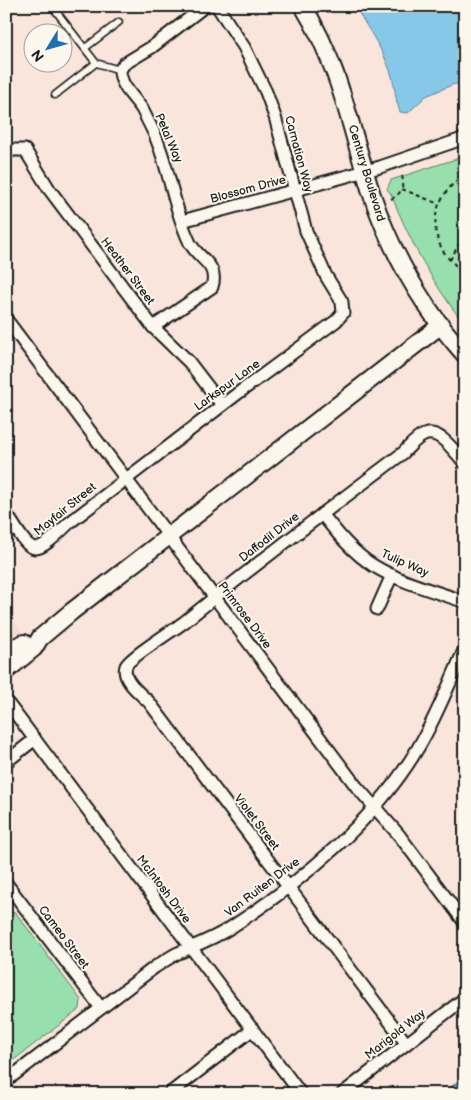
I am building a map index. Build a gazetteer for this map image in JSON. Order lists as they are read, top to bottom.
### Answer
{
  "streets": {
    "street": [
      "Petal Way",
      "Carnation Way",
      "Century Boulevard",
      "Blossom Drive",
      "Heather Street",
      "Larkspur Lane",
      "Mayfair Street",
      "Daffodil Drive",
      "Tulip Way",
      "Primrose Drive",
      "Violet Street",
      "Van Ruiten Drive",
      "McIntosh Drive",
      "Cameo Street",
      "Marigold Way"
    ]
  },
  "crossings": [
    ["Petal Way", "Blossom Drive"],
    ["Petal Way", "Heather Street"],
    ["Carnation Way", "Blossom Drive"],
    ["Carnation Way", "Larkspur Lane"],
    ["Century Boulevard", "Blossom Drive"],
    ["Heather Street", "Larkspur Lane"],
    ["Larkspur Lane", "Mayfair Street"],
    ["Larkspur Lane", "Primrose Drive"],
    ["Mayfair Street", "Primrose Drive"],
    ["Daffodil Drive", "Tulip Way"],
    ["Daffodil Drive", "Primrose Drive"],
    ["Daffodil Drive", "Violet Street"],
    ["Primrose Drive", "Van Ruiten Drive"],
    ["Violet Street", "Van Ruiten Drive"],
    ["Violet Street", "Marigold Way"],
    ["Van Ruiten Drive", "McIntosh Drive"],
    ["Van Ruiten Drive", "Cameo Street"]
  ],
  "north": "bottom left"
}
